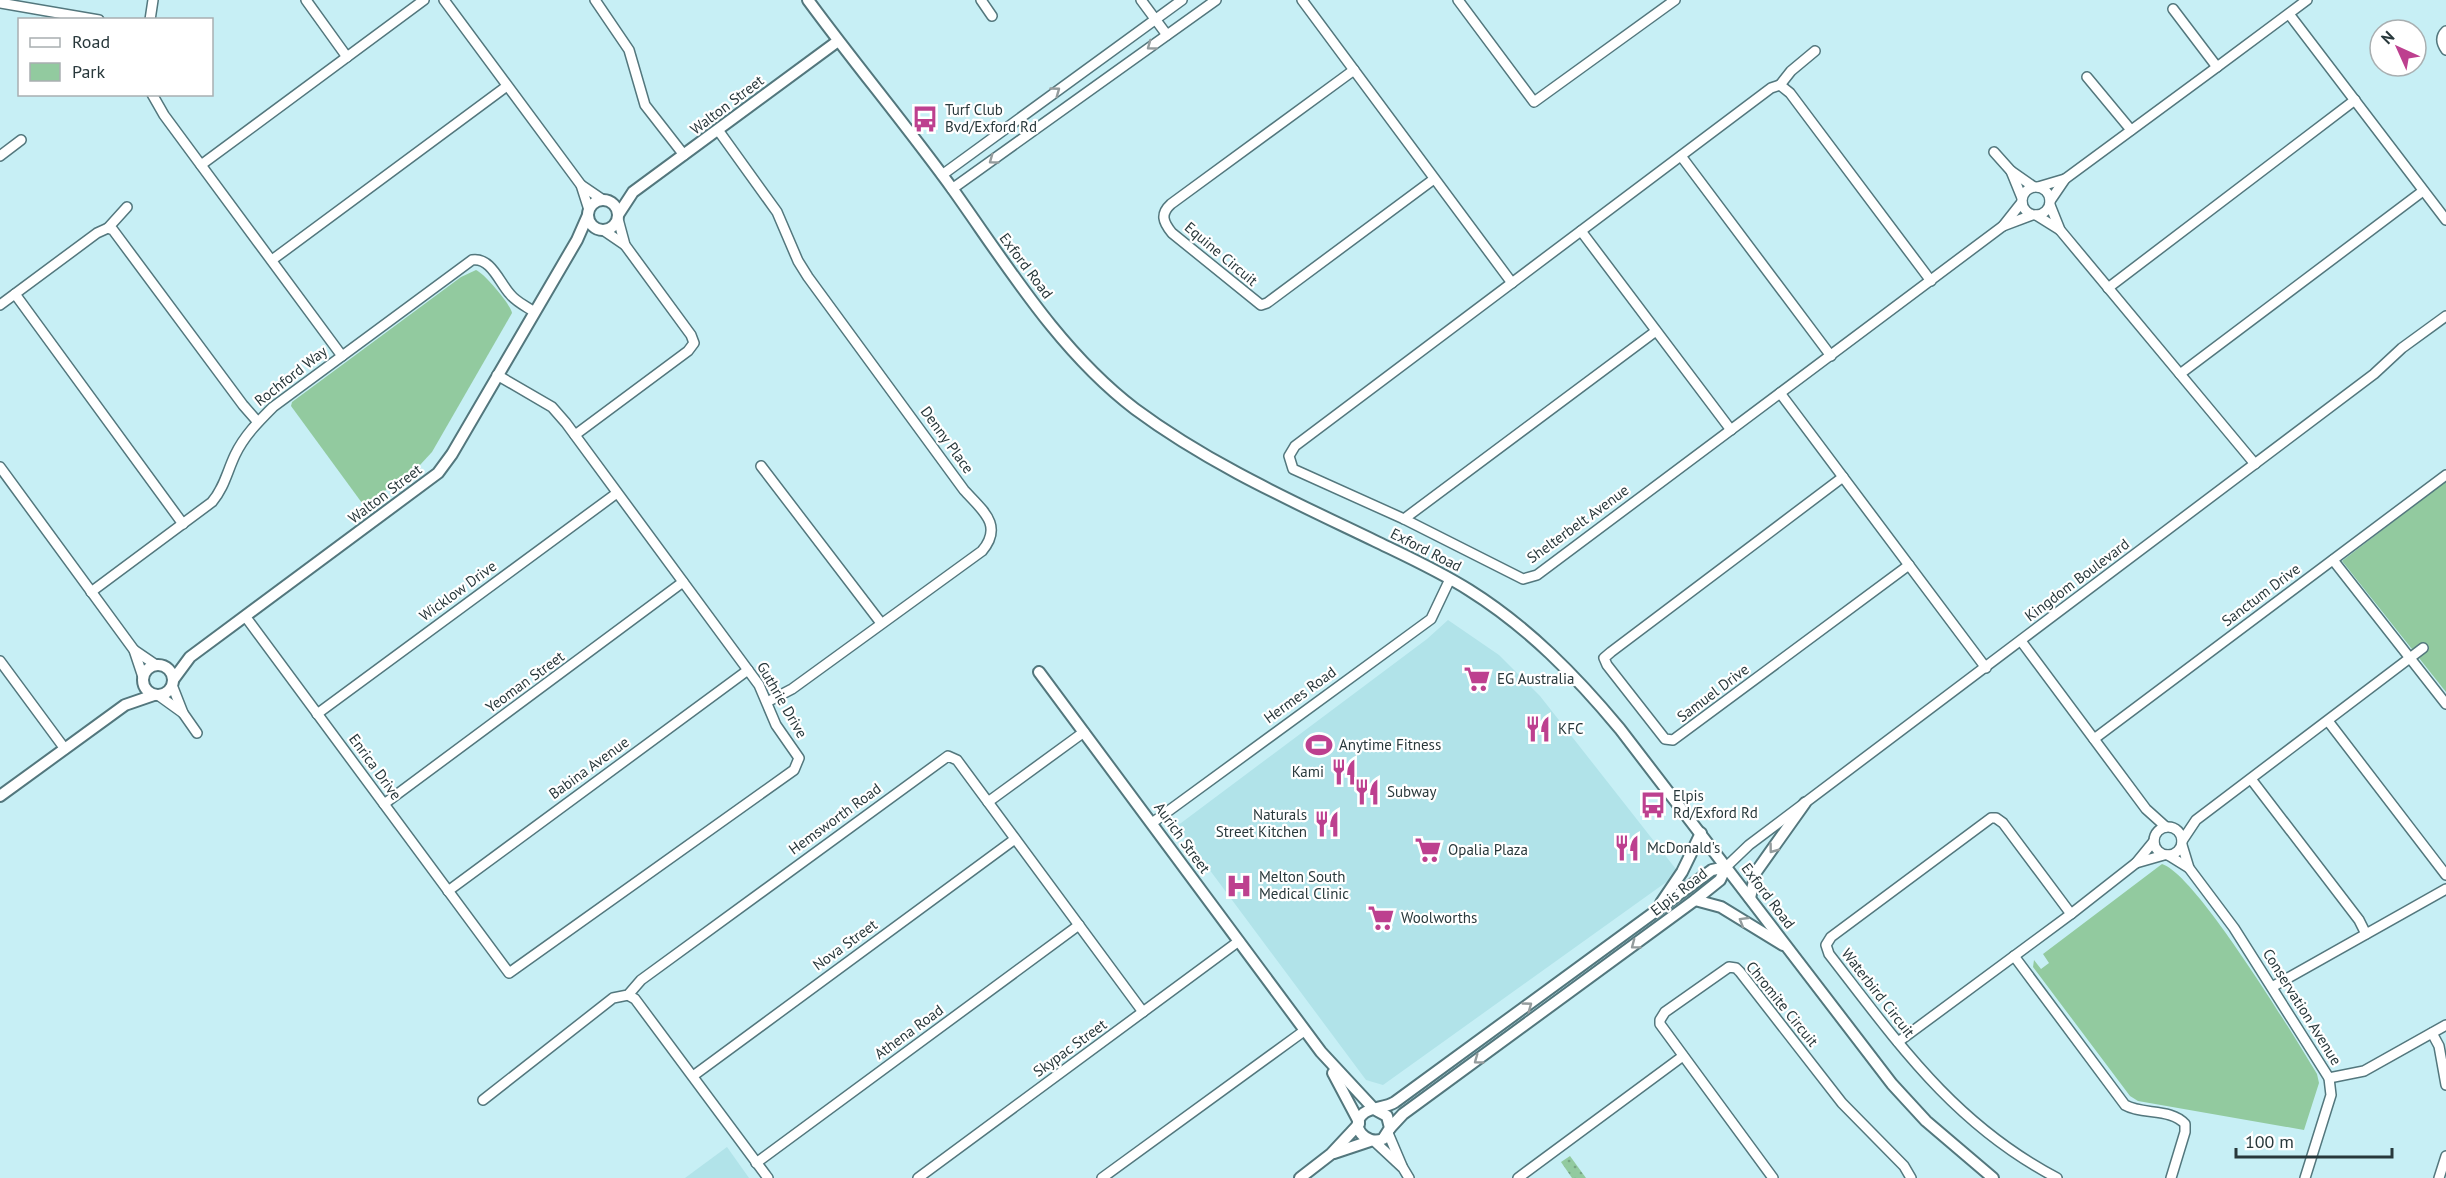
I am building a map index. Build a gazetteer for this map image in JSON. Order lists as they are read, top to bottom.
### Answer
{
  "streets": {
    "street": [
      "Walton Street",
      "Equine Circuit",
      "Exford Road",
      "Rochford Way",
      "Denny Place",
      "Shelterbelt Avenue",
      "Kingdom Boulevard",
      "Wicklow Drive",
      "Sanctum Drive",
      "Yeoman Street",
      "Samuel Drive",
      "Hermes Road",
      "Guthrie Drive",
      "Enrica Drive",
      "Babina Avenue",
      "Hemsworth Road",
      "Aurich Street",
      "Elpis Road",
      "Nova Street",
      "Waterbird Circuit",
      "Chromite Circuit",
      "Conservation Avenue",
      "Athena Road",
      "Skypac Street"
    ]
  },
  "crossings": [
    ["Walton Street", "Exford Road"],
    ["Walton Street", "Rochford Way"],
    ["Walton Street", "Denny Place"],
    ["Walton Street", "Guthrie Drive"],
    ["Walton Street", "Enrica Drive"],
    ["Exford Road", "Kingdom Boulevard"],
    ["Exford Road", "Hermes Road"],
    ["Exford Road", "Elpis Road"],
    ["Denny Place", "Guthrie Drive"],
    ["Kingdom Boulevard", "Elpis Road"],
    ["Wicklow Drive", "Guthrie Drive"],
    ["Wicklow Drive", "Enrica Drive"],
    ["Yeoman Street", "Guthrie Drive"],
    ["Yeoman Street", "Enrica Drive"],
    ["Hermes Road", "Aurich Street"],
    ["Guthrie Drive", "Enrica Drive"],
    ["Guthrie Drive", "Babina Avenue"],
    ["Enrica Drive", "Babina Avenue"],
    ["Hemsworth Road", "Nova Street"],
    ["Hemsworth Road", "Athena Road"],
    ["Hemsworth Road", "Skypac Street"],
    ["Aurich Street", "Elpis Road"],
    ["Aurich Street", "Skypac Street"]
  ],
  "places": {
    "bus stop": ["Turf Club Bvd/Exford Rd", "Elpis Rd/Exford Rd"],
    "supermarket": ["EG Australia", "Opalia Plaza", "Woolworths"],
    "restaurant": [
      "KFC",
      "Kami",
      "Subway",
      "Naturals Street Kitchen",
      "McDonald's"
    ],
    "sports": ["Anytime Fitness"],
    "hospital": ["Melton South Medical Clinic"]
  },
  "legend": ["Road", "Park"],
  "scale_bar": "100 m",
  "north": "top left"
}
